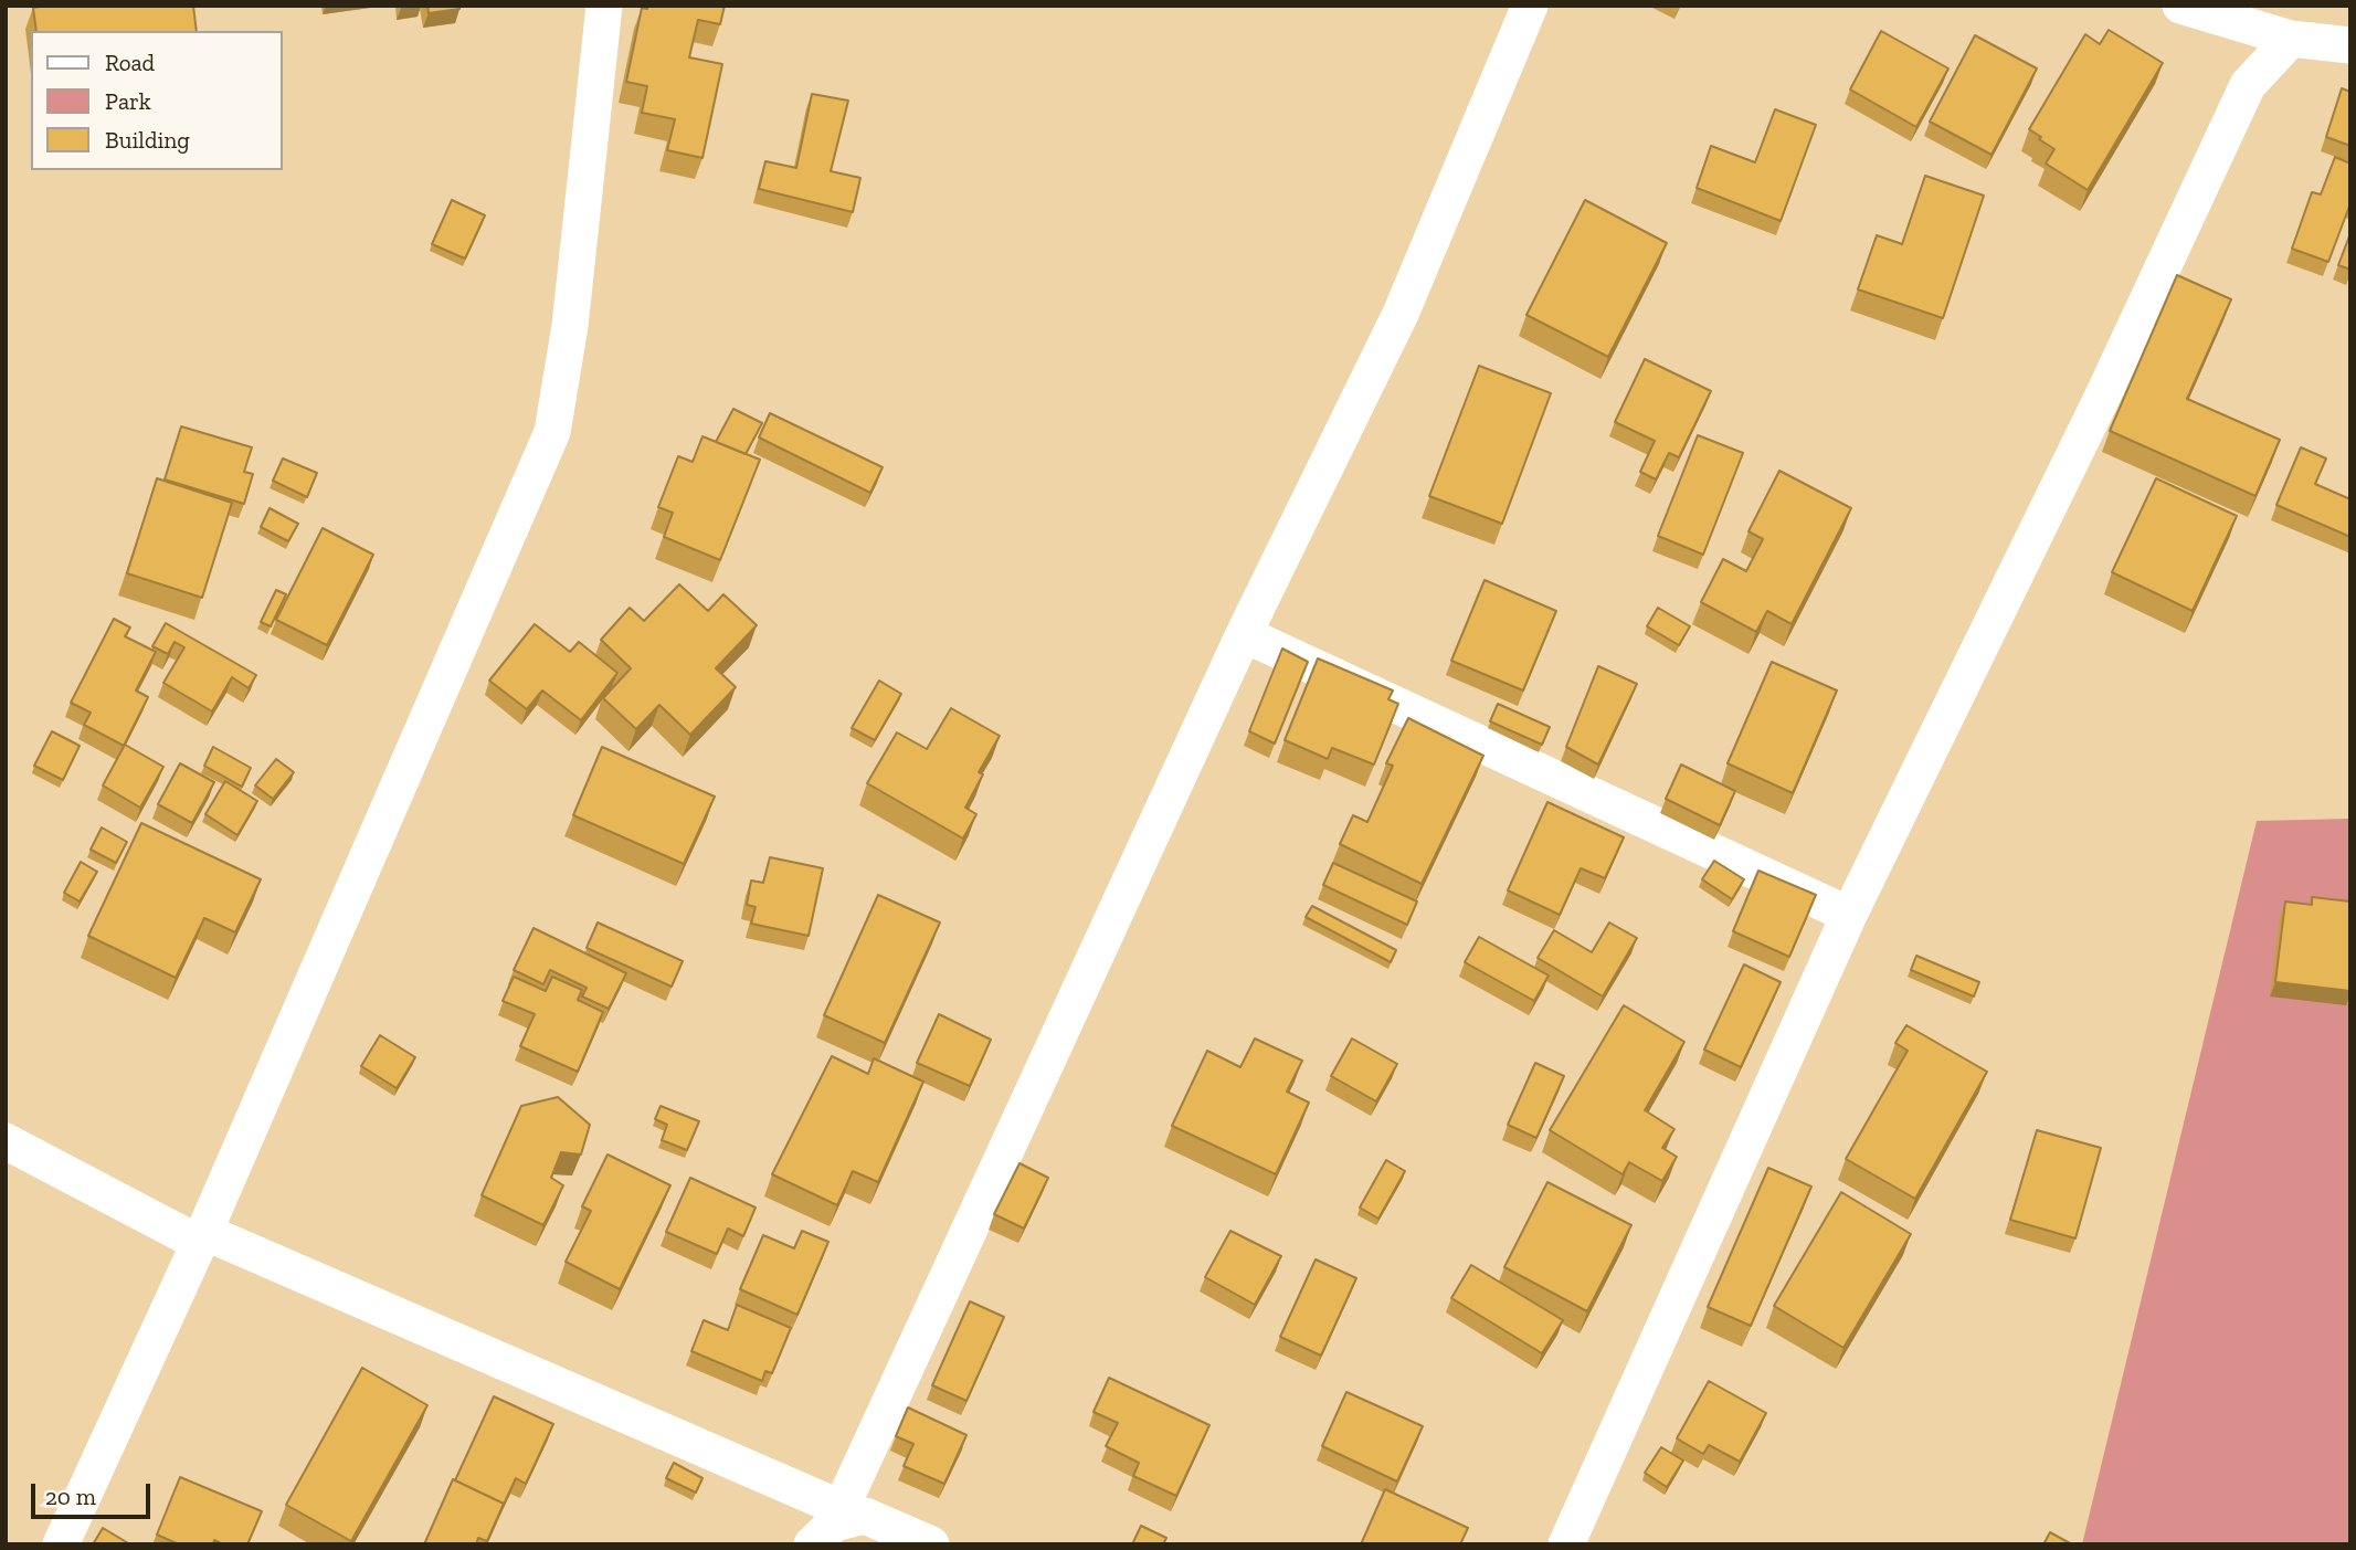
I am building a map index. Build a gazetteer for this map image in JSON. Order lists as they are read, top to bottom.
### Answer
{
  "legend": ["Road", "Park", "Building"],
  "scale_bar": "20 m"
}
